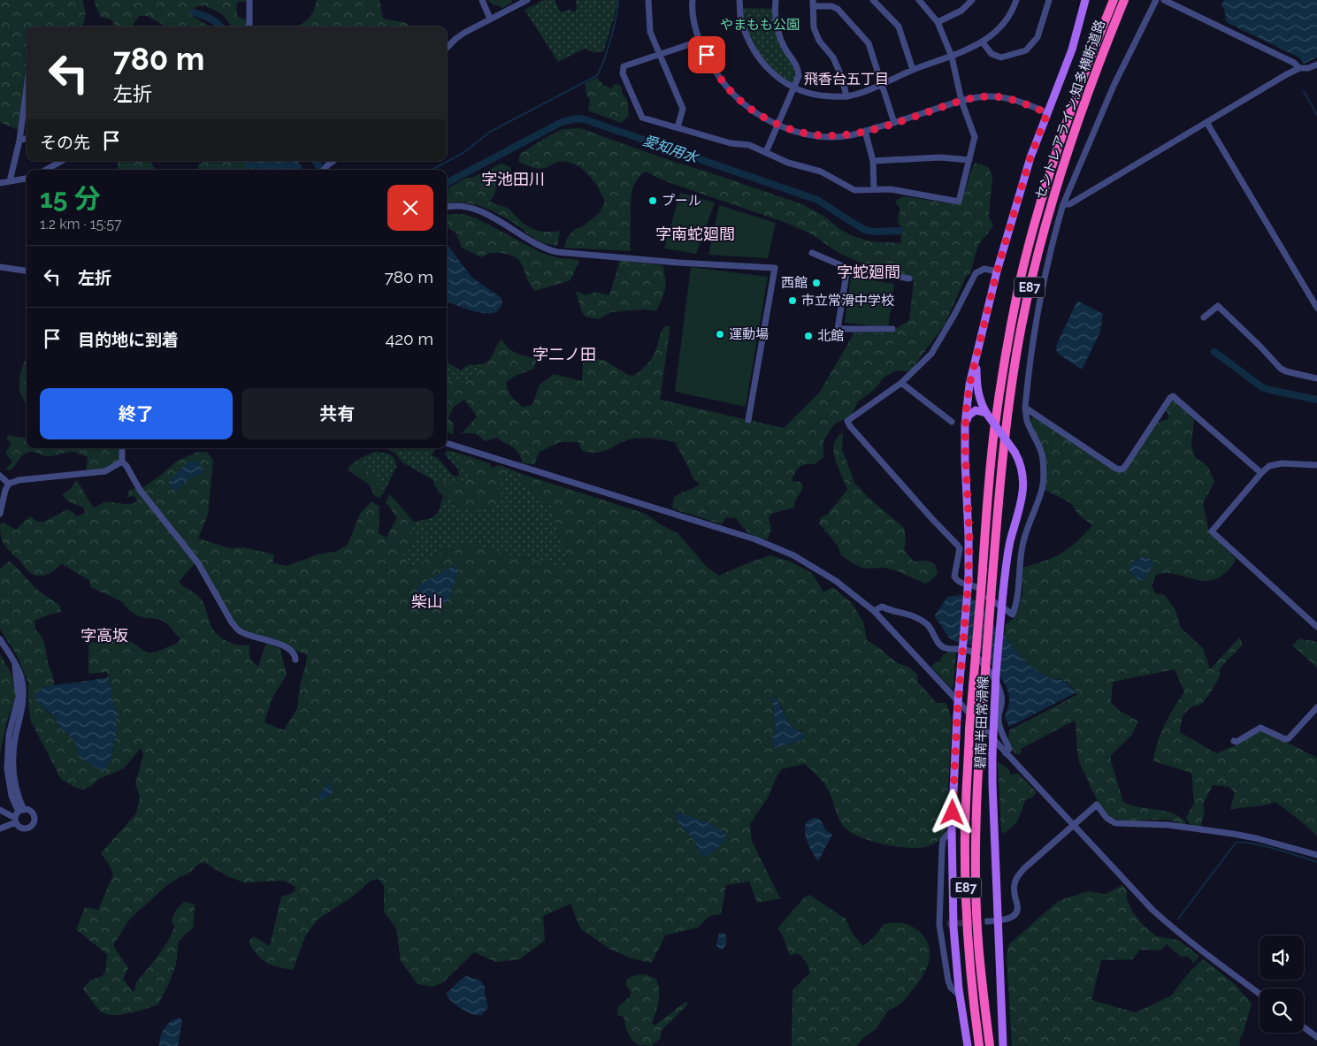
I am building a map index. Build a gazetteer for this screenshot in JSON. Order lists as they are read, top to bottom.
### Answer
{
  "streets": {
    "highway": ["セントレアライン;知多横断道路", "E87"],
    "main road": ["碧南半田常滑線"]
  },
  "districts": [
    "飛香台五丁目",
    "字池田川",
    "字南蛇廻間",
    "字蛇廻間",
    "字二ノ田",
    "柴山",
    "字高坂"
  ],
  "water": ["愛知用水"],
  "parks": ["やまもも公園"],
  "places": [
    "プール",
    "西館",
    "市立常滑中学校",
    "運動場",
    "北館"
  ],
  "page": {
    "turn": ["780 m", "左折"],
    "then": "その先",
    "heading": ["15 分", "1.2 km · 15:57"],
    "list": [
      {
        "name": "左折",
        "value": "780 m"
      },
      {
        "name": "目的地に到着",
        "value": "420 m"
      }
    ],
    "buttons": ["終了", "共有"]
  }
}
